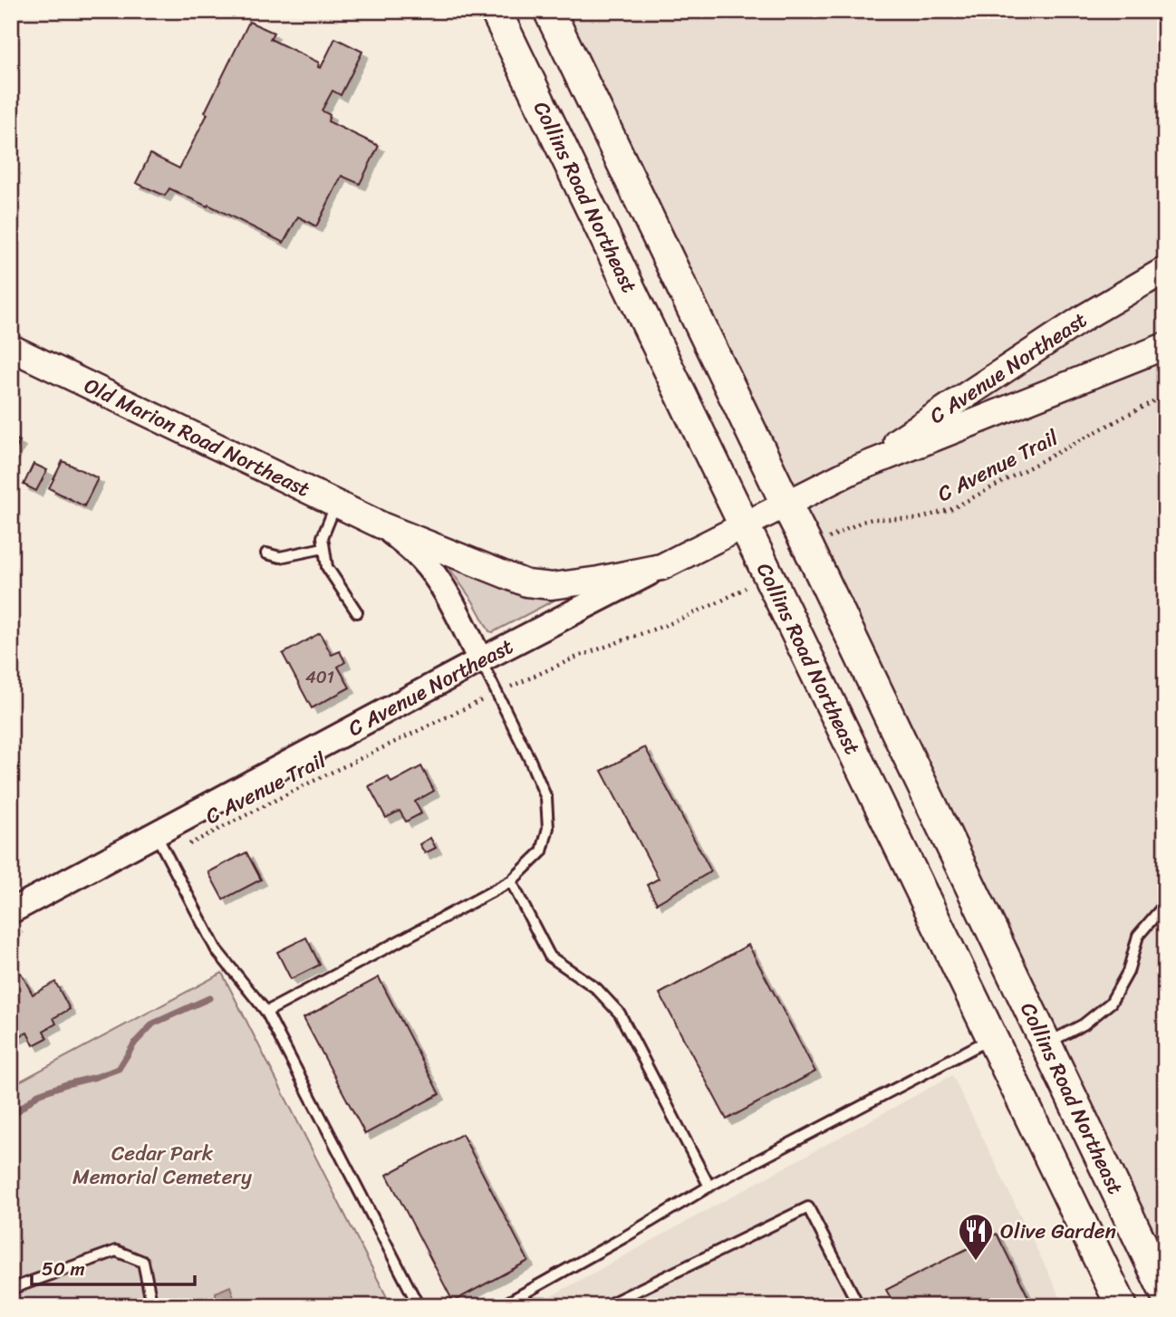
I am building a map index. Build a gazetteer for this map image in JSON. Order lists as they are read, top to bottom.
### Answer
{
  "streets": {
    "highway": ["Collins Road Northeast"],
    "main road": ["C Avenue Northeast", "Old Marion Road Northeast"],
    "path": ["C Avenue Trail"]
  },
  "crossings": [
    ["Collins Road Northeast", "C Avenue Northeast"],
    ["C Avenue Northeast", "Old Marion Road Northeast"]
  ],
  "parks": ["Cedar Park Memorial Cemetery"],
  "places": {
    "restaurant": ["Olive Garden"]
  },
  "house_numbers": ["401"],
  "scale_bar": "50 m"
}
